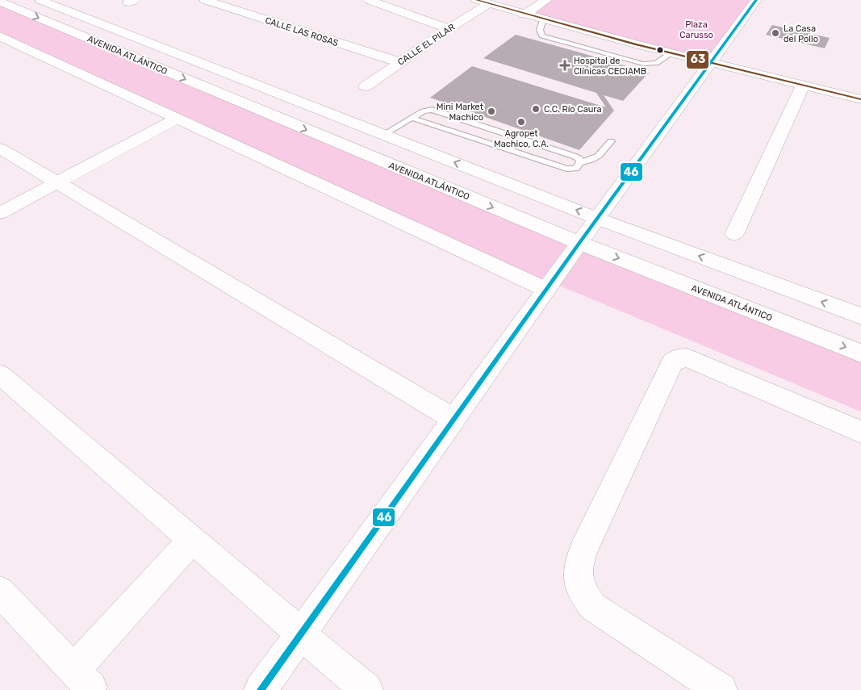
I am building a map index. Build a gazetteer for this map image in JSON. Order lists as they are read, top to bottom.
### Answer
{
  "streets": {
    "street": ["CALLE LAS ROSAS", "CALLE EL PILAR", "AVENIDA ATLÁNTICO"]
  },
  "crossings": [
    ["CALLE LAS ROSAS", "CALLE EL PILAR"]
  ],
  "parks": ["Plaza Carusso"],
  "places": {
    "other": [
      "La Casa del Pollo",
      "C.C. Río Caura",
      "Mini Market Machico",
      "Agropet Machico, C.A."
    ],
    "health": ["Hospital de Clínicas CECIAMB"]
  },
  "lines": ["transit line 63", "transit line 46"]
}
